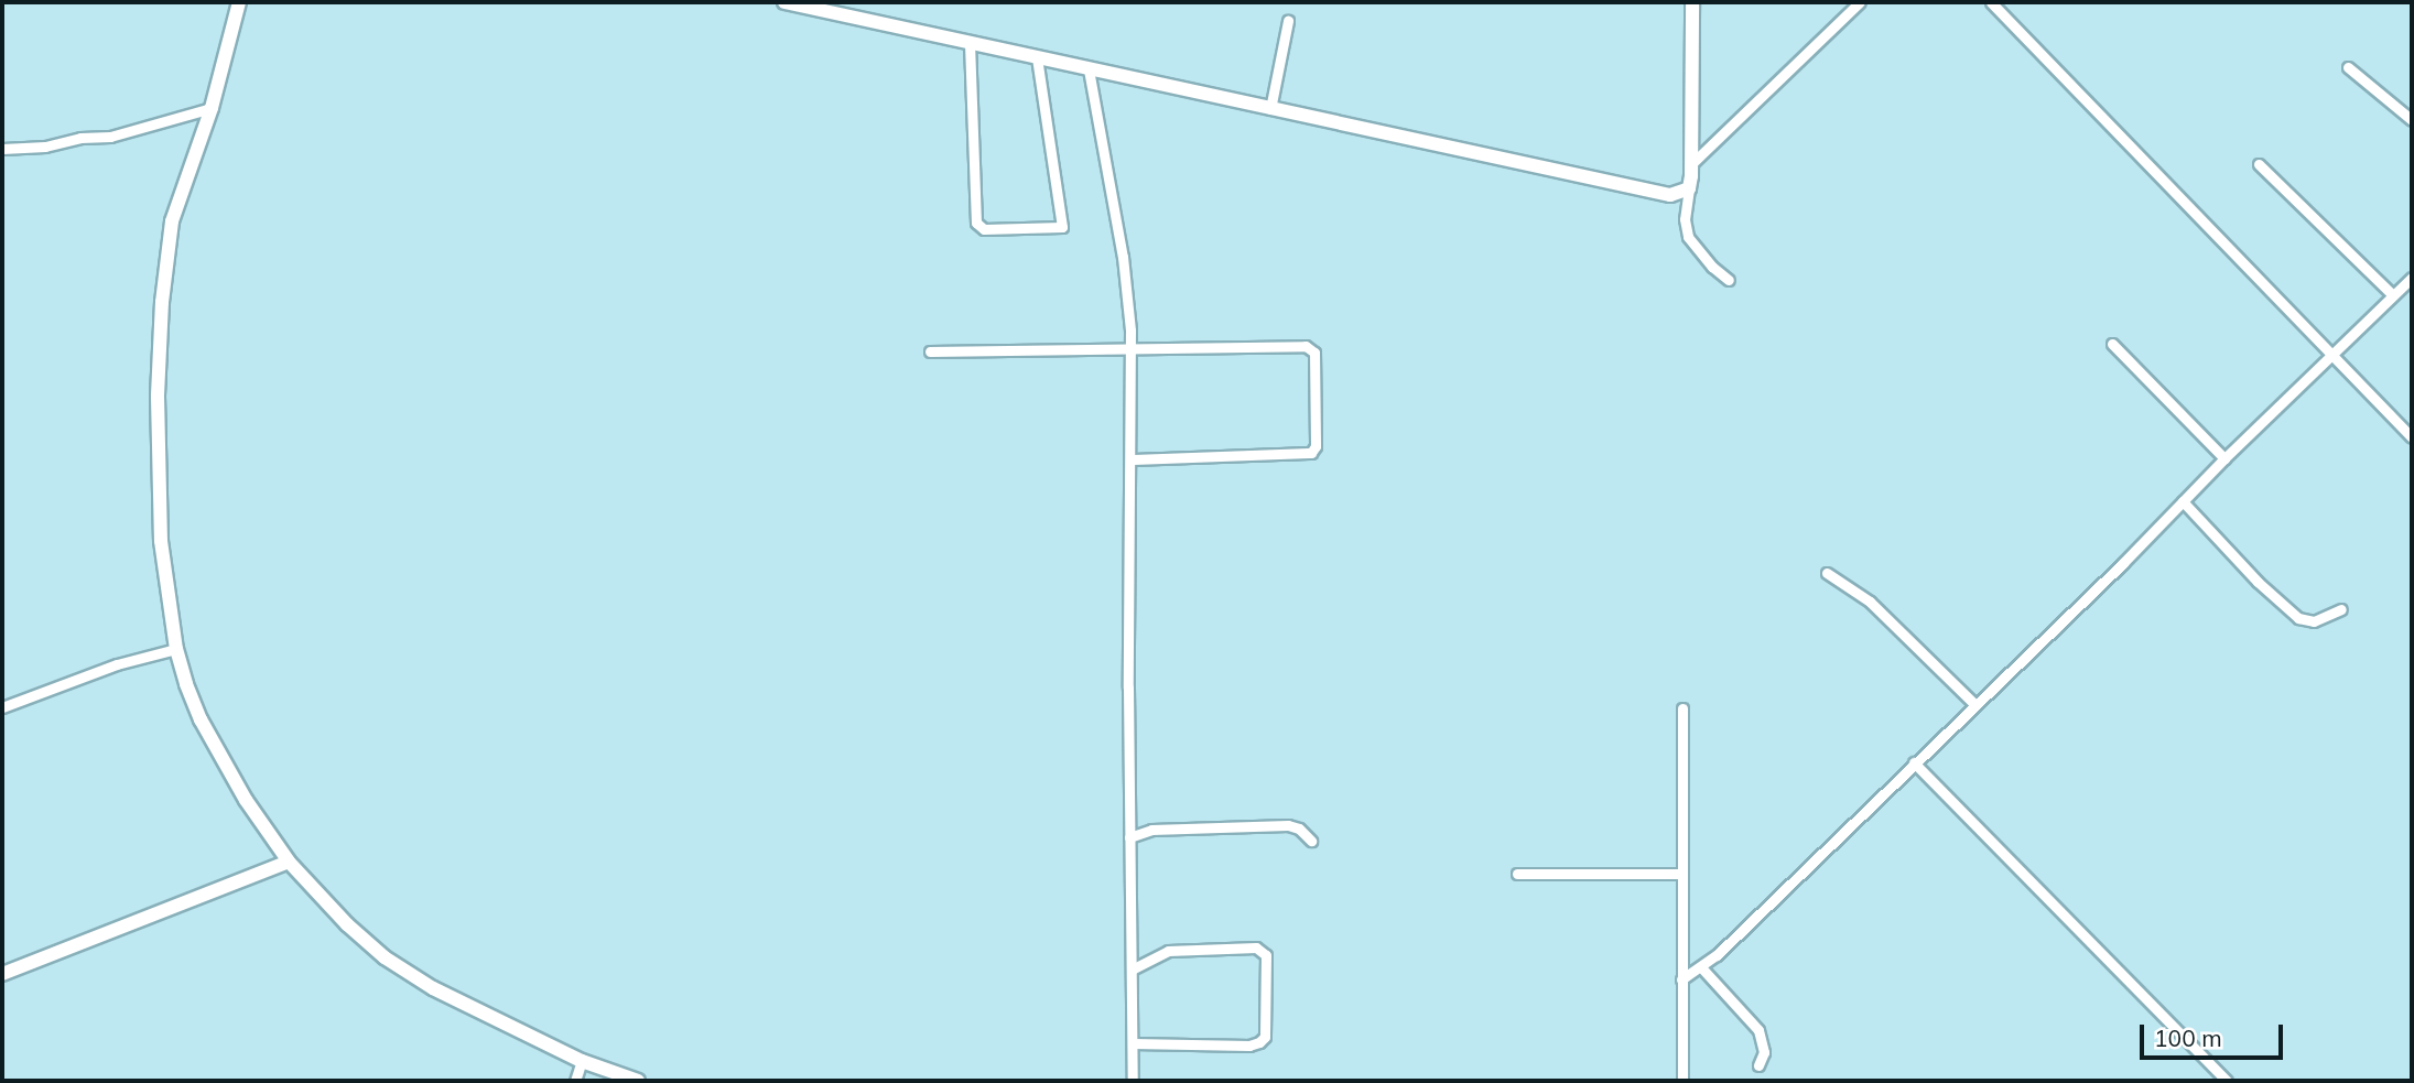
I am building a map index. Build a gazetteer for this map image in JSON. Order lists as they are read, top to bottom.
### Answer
{
  "scale_bar": "100 m"
}
